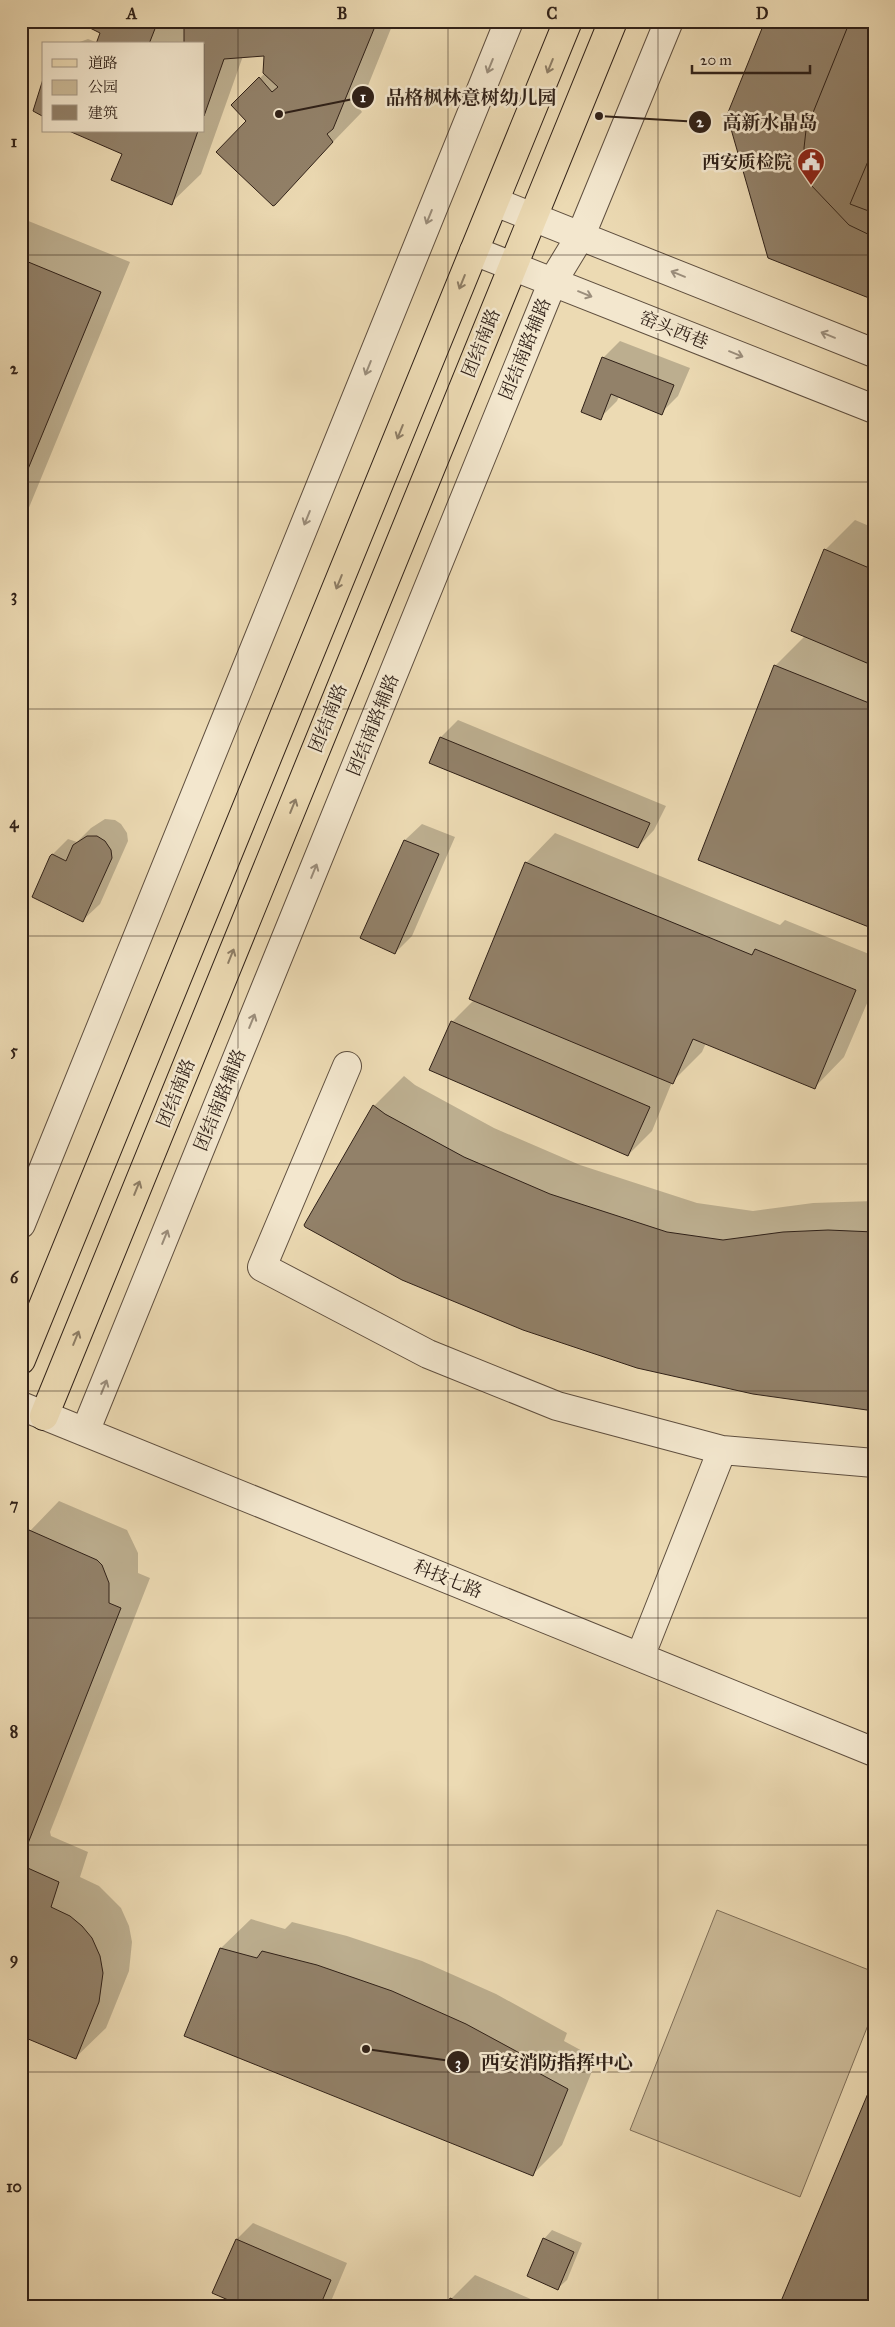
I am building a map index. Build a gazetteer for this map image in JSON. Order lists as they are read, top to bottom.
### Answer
{
  "streets": {
    "main road": ["团结南路"],
    "street": ["窑头西巷", "团结南路辅路", "科技七路"]
  },
  "crossings": [
    ["窑头西巷", "团结南路"],
    ["窑头西巷", "团结南路辅路"],
    ["团结南路", "科技七路"],
    ["团结南路辅路", "科技七路"]
  ],
  "places": {
    "other": ["品格枫林意树幼儿园", "高新水晶岛", "西安消防指挥中心"],
    "public building": ["西安质检院"]
  },
  "legend": ["道路", "公园", "建筑"],
  "scale_bar": "20 m",
  "grid": {
    "columns": [
      "A",
      "B",
      "C",
      "D"
    ],
    "rows": [
      "1",
      "2",
      "3",
      "4",
      "5",
      "6",
      "7",
      "8",
      "9",
      "10"
    ]
  }
}
